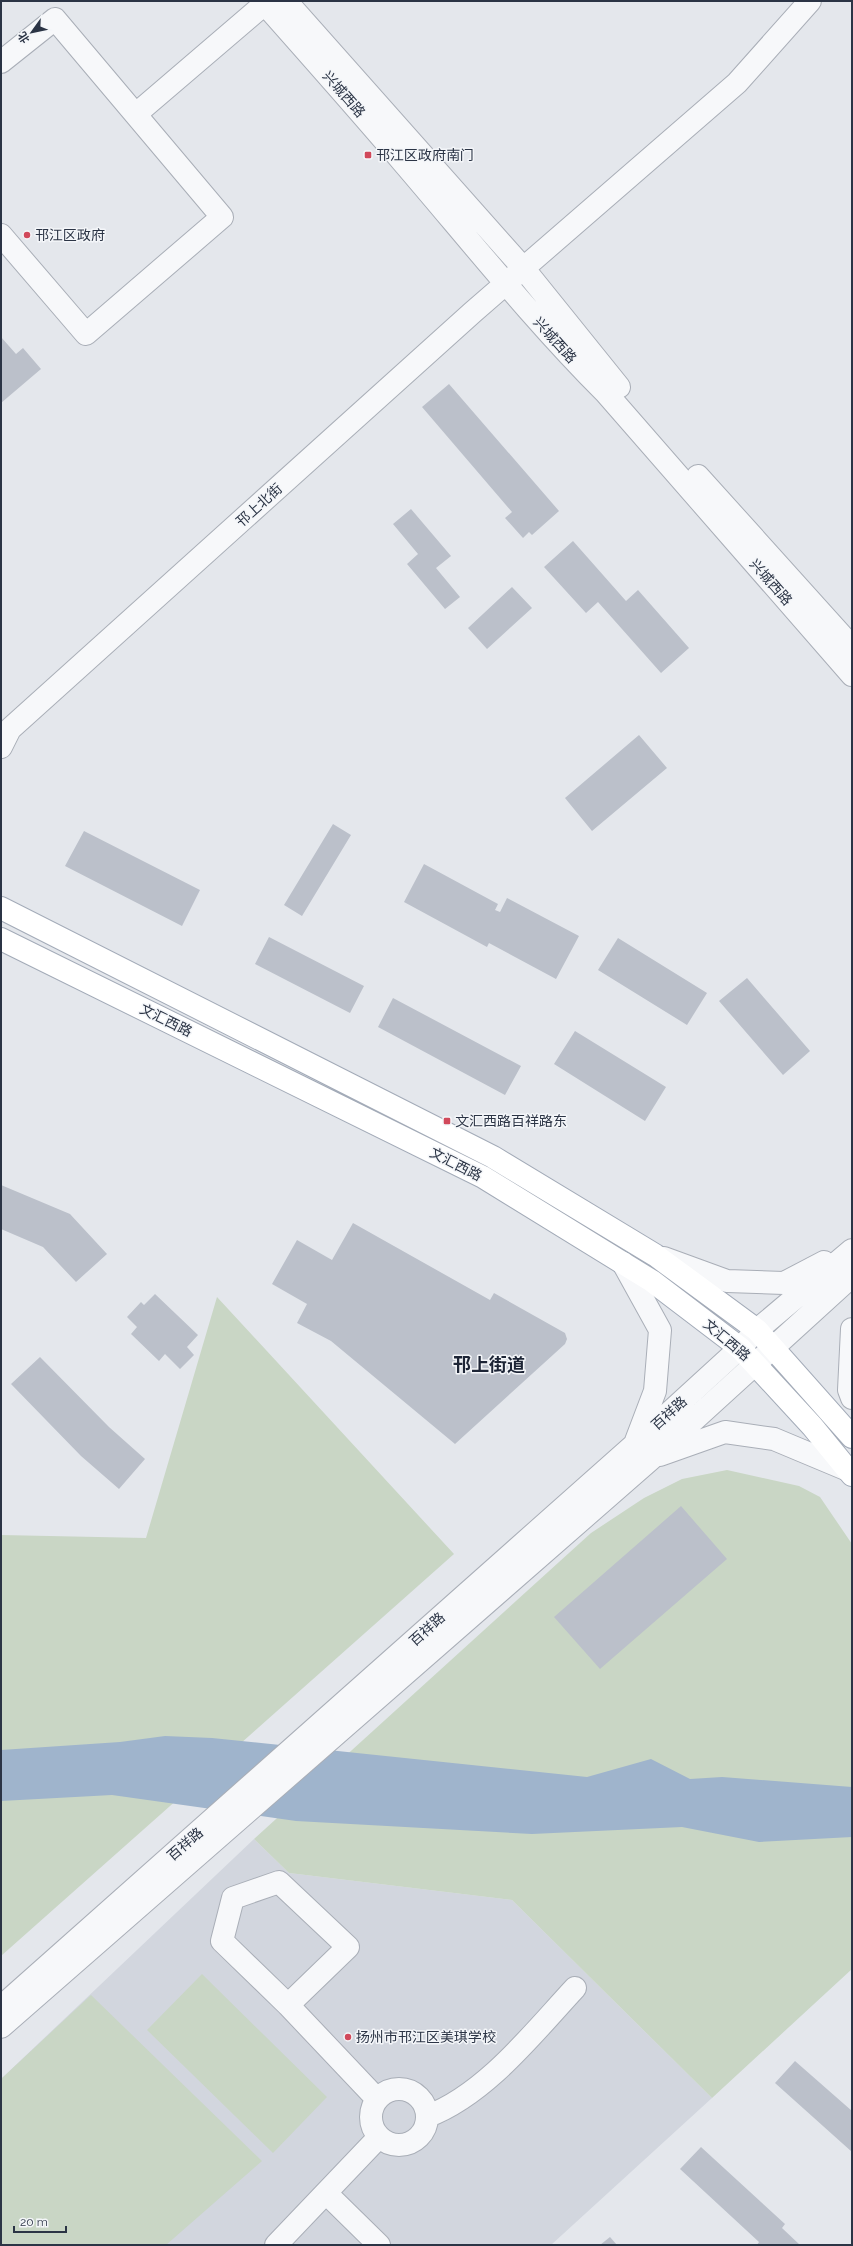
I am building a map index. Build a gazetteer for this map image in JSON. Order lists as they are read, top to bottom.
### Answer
{
  "streets": {
    "main road": ["文汇西路"],
    "street": ["兴城西路", "邗上北街", "百祥路"]
  },
  "crossings": [
    ["兴城西路", "邗上北街"],
    ["文汇西路", "百祥路"]
  ],
  "districts": ["邗上街道"],
  "places": {
    "transit": ["邗江区政府南门", "文汇西路百祥路东"],
    "other": ["邗江区政府", "扬州市邗江区美琪学校"]
  },
  "scale_bar": "20 m",
  "north": "bottom left"
}
